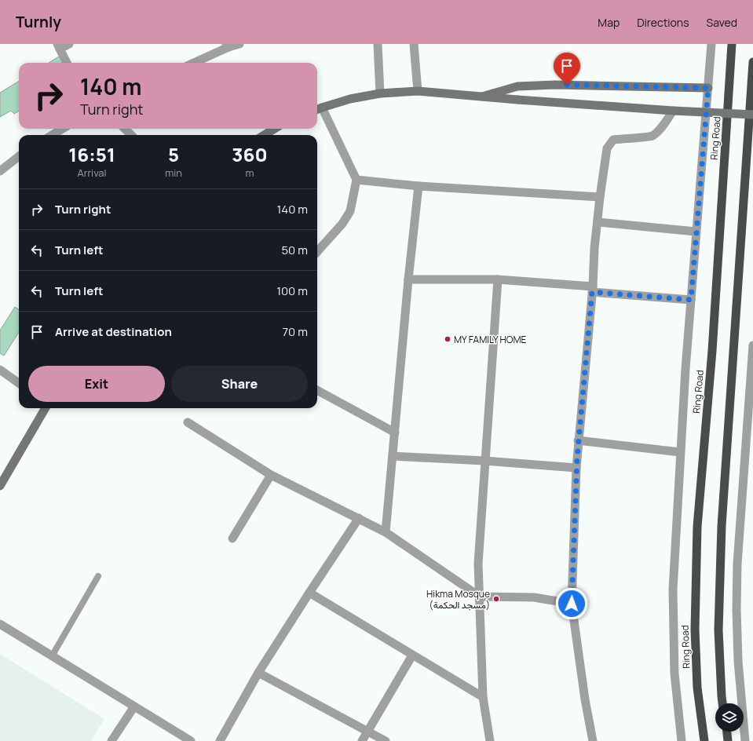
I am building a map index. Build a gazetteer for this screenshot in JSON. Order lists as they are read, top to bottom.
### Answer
{
  "streets": {
    "highway": ["Ring Road"]
  },
  "places": ["MY FAMILY HOME", "Hikma Mosque (مسجد الحكمة)"],
  "page": {
    "header": "Turnly",
    "nav": ["Map", "Directions", "Saved"],
    "turn": ["140 m", "Turn right"],
    "eta": [
      "16:51",
      "Arrival",
      "5",
      "min",
      "360",
      "m"
    ],
    "list": [
      {
        "name": "Turn right",
        "value": "140 m"
      },
      {
        "name": "Turn left",
        "value": "50 m"
      },
      {
        "name": "Turn left",
        "value": "100 m"
      },
      {
        "name": "Arrive at destination",
        "value": "70 m"
      }
    ],
    "buttons": ["Exit", "Share"]
  }
}
